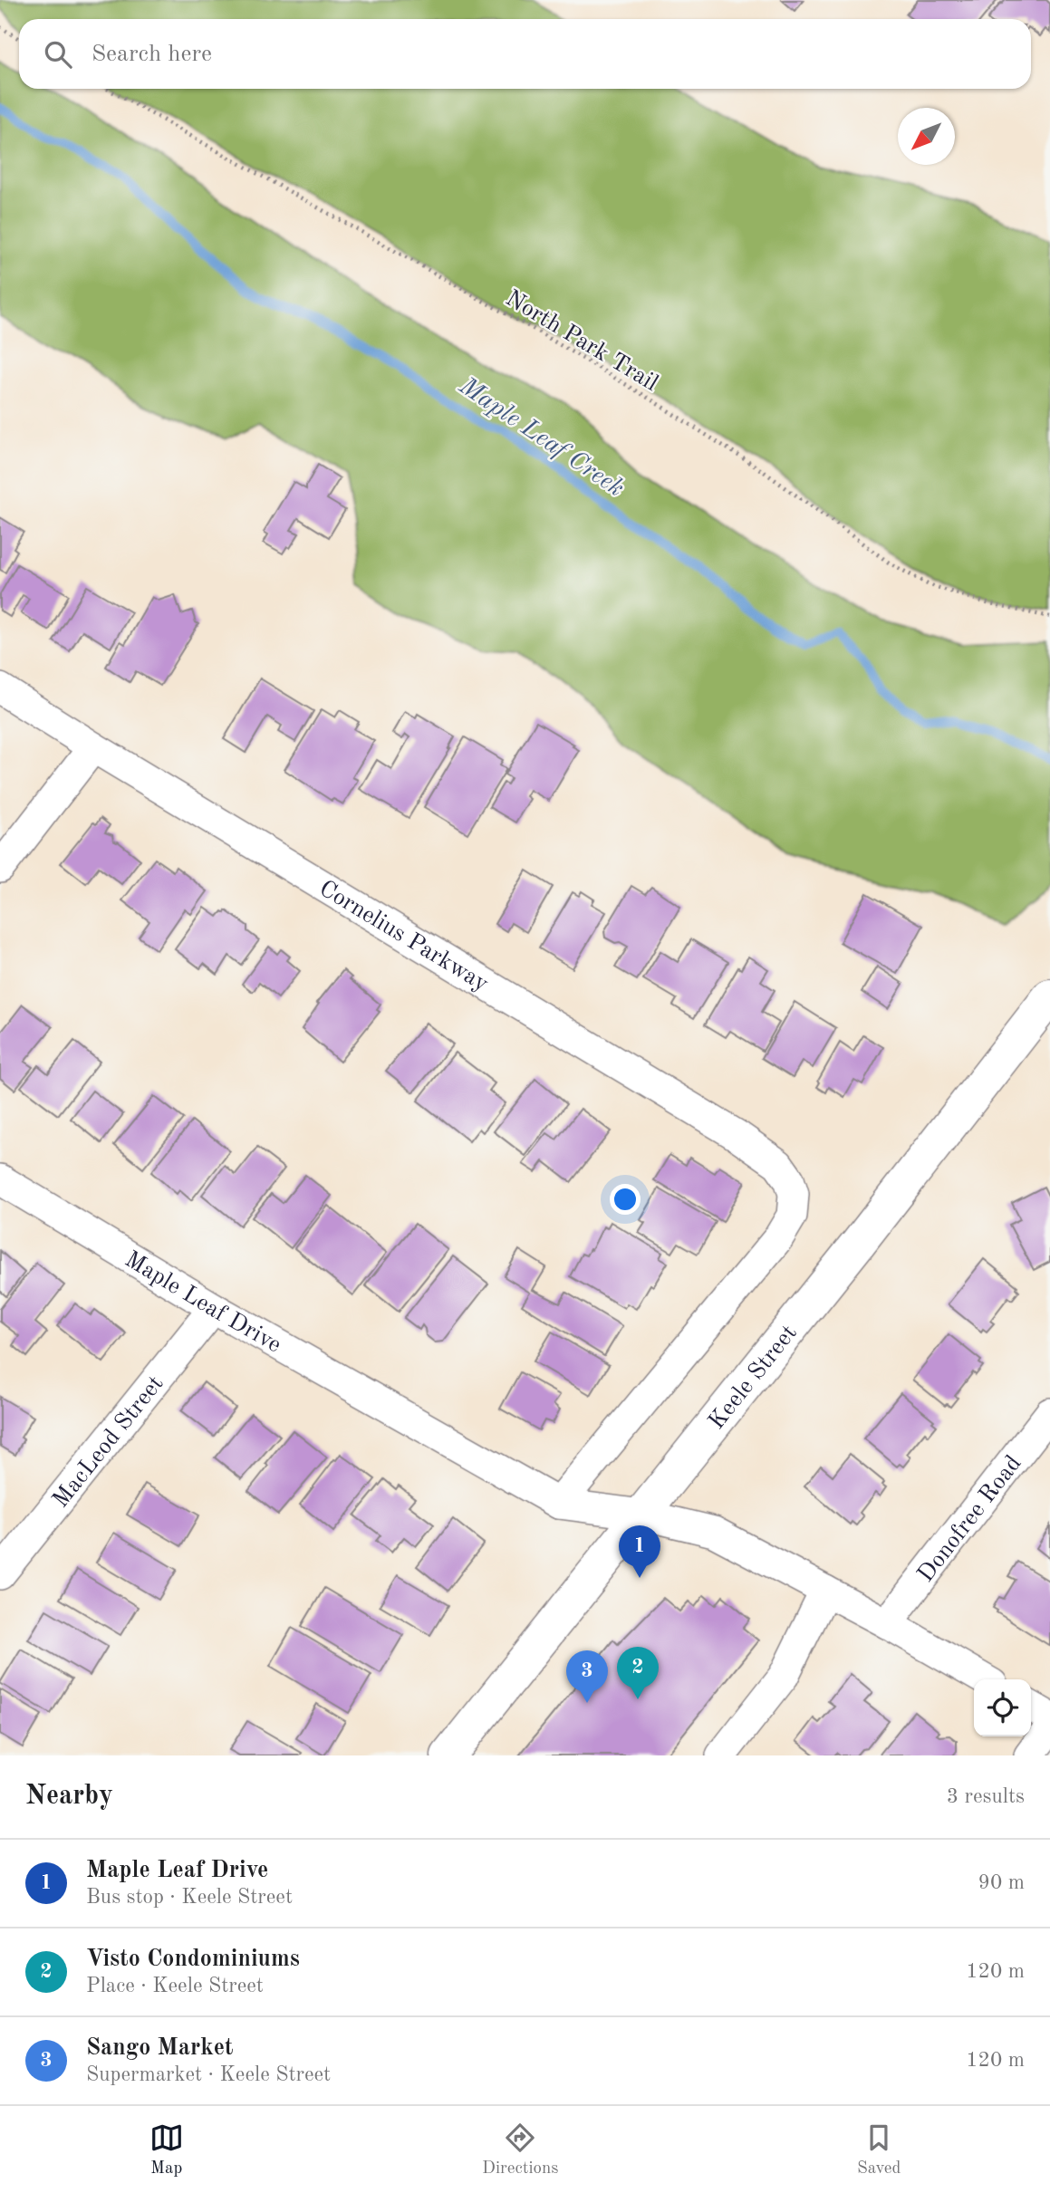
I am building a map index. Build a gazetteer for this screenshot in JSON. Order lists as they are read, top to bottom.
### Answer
{
  "streets": {
    "main road": ["Keele Street"],
    "street": [
      "Cornelius Parkway",
      "Maple Leaf Drive",
      "MacLeod Street",
      "Donofree Road"
    ],
    "path": ["North Park Trail"]
  },
  "crossings": [
    ["Cornelius Parkway", "Maple Leaf Drive"],
    ["Maple Leaf Drive", "Keele Street"],
    ["Maple Leaf Drive", "MacLeod Street"],
    ["Maple Leaf Drive", "Donofree Road"]
  ],
  "water": ["Maple Leaf Creek"],
  "north": "bottom left",
  "page": {
    "search": "Search here",
    "pins": ["1", "2", "3"],
    "heading": ["Nearby", "3 results"],
    "list": [
      {
        "mark": "1",
        "name": "Maple Leaf Drive",
        "note": "Bus stop · Keele Street",
        "value": "90 m"
      },
      {
        "mark": "2",
        "name": "Visto Condominiums",
        "note": "Place · Keele Street",
        "value": "120 m"
      },
      {
        "mark": "3",
        "name": "Sango Market",
        "note": "Supermarket · Keele Street",
        "value": "120 m"
      }
    ],
    "nav": ["Map", "Directions", "Saved"]
  }
}
